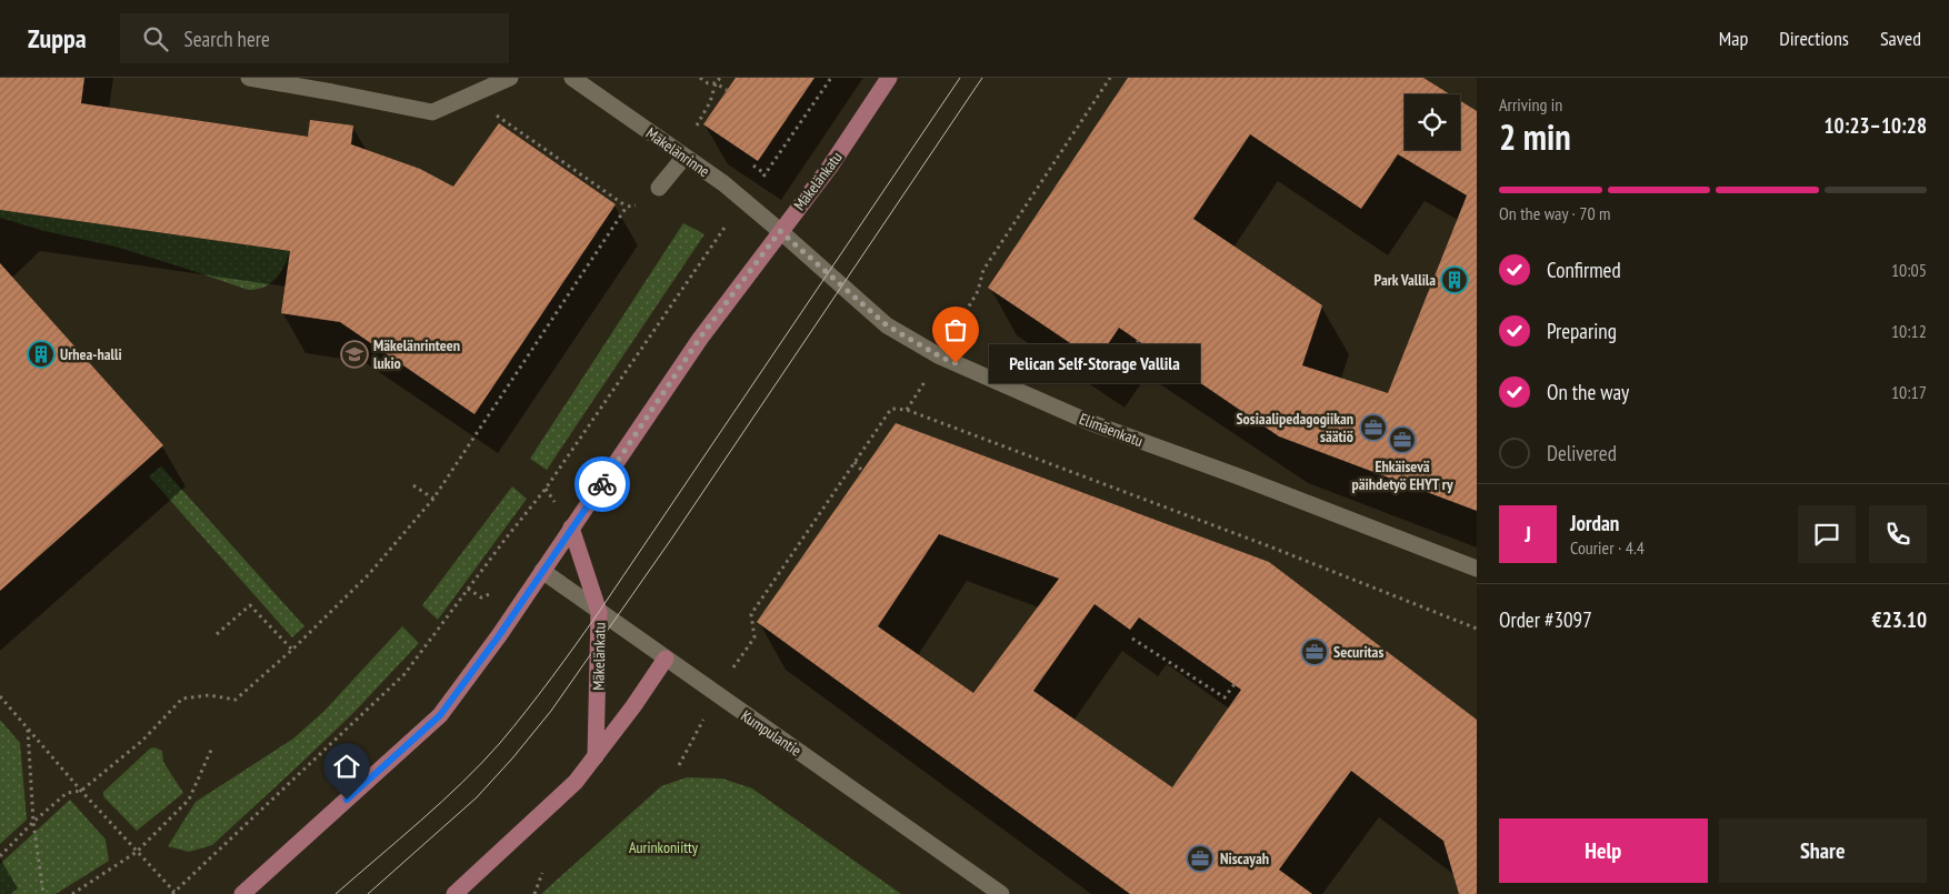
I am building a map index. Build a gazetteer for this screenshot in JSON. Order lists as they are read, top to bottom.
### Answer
{
  "streets": {
    "main road": ["Mäkelänkatu"],
    "street": ["Mäkelänrinne", "Elimäenkatu", "Kumpulantie"]
  },
  "crossings": [
    ["Mäkelänrinne", "Mäkelänkatu"],
    ["Mäkelänrinne", "Elimäenkatu"],
    ["Mäkelänkatu", "Elimäenkatu"],
    ["Mäkelänkatu", "Kumpulantie"]
  ],
  "parks": ["Aurinkoniitty"],
  "places": {
    "building": ["Park Vallila", "Urhea-halli"],
    "school or university": ["Mäkelänrinteen lukio"],
    "other": ["Pelican Self-Storage Vallila"],
    "office": [
      "Sosiaalipedagogiikan säätiö",
      "Ehkäisevä päihdetyö EHYT ry",
      "Securitas",
      "Niscayah"
    ]
  },
  "page": {
    "header": "Zuppa",
    "search": "Search here",
    "nav": ["Map", "Directions", "Saved"],
    "heading": ["2 min", "Arriving in", "10:23–10:28"],
    "panel": [
      "Jordan",
      "Courier · 4.4",
      "Order #3097",
      "€23.10"
    ],
    "bar": "On the way · 70 m",
    "list": [
      ["Confirmed", "10:05"],
      ["Preparing", "10:12"],
      ["On the way", "10:17"],
      "Delivered"
    ],
    "bubble": "Pelican Self-Storage Vallila",
    "round": "J",
    "buttons": ["Help", "Share"]
  }
}
